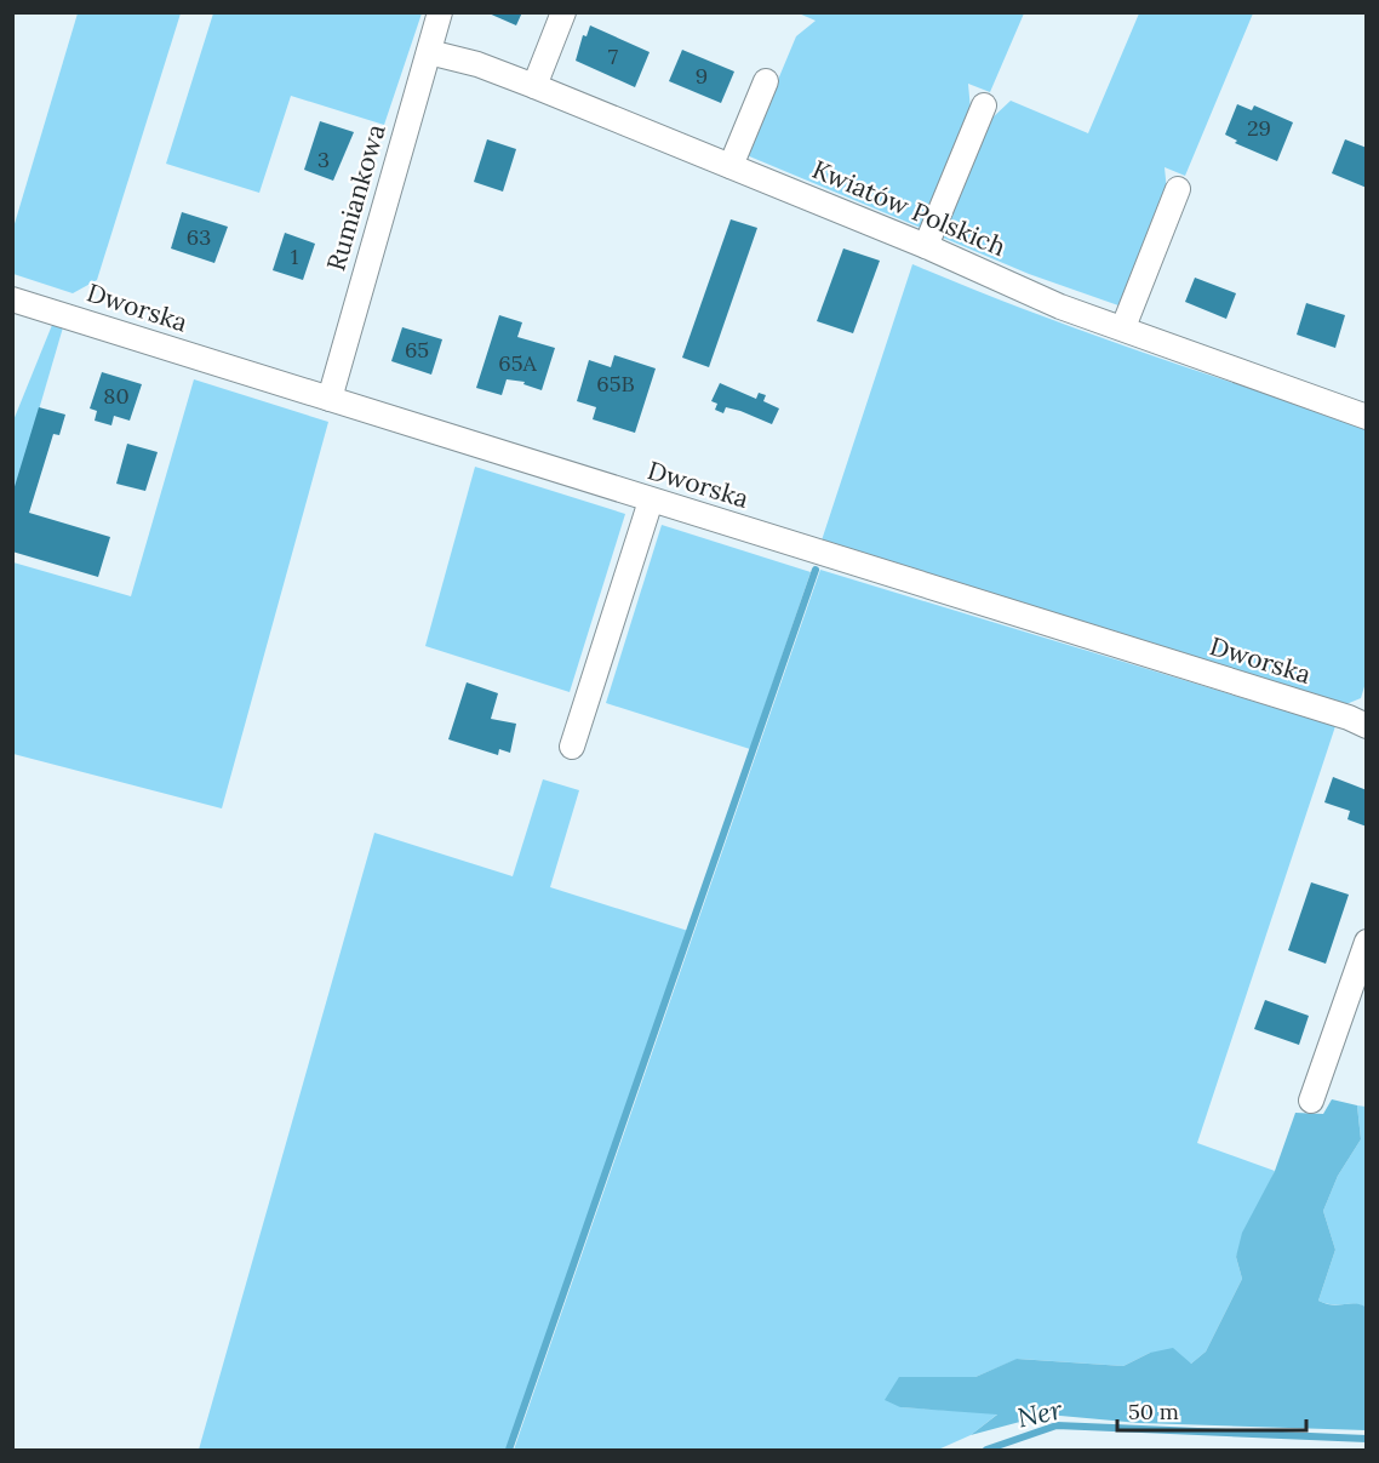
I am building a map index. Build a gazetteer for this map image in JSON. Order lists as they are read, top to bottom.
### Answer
{
  "streets": {
    "street": ["Rumiankowa", "Kwiatów Polskich", "Dworska"]
  },
  "crossings": [
    ["Rumiankowa", "Kwiatów Polskich"],
    ["Rumiankowa", "Dworska"]
  ],
  "water": ["Ner"],
  "house_numbers": [
    "7",
    "9",
    "29",
    "3",
    "63",
    "1",
    "65",
    "65A",
    "65B",
    "80"
  ],
  "scale_bar": "50 m"
}
